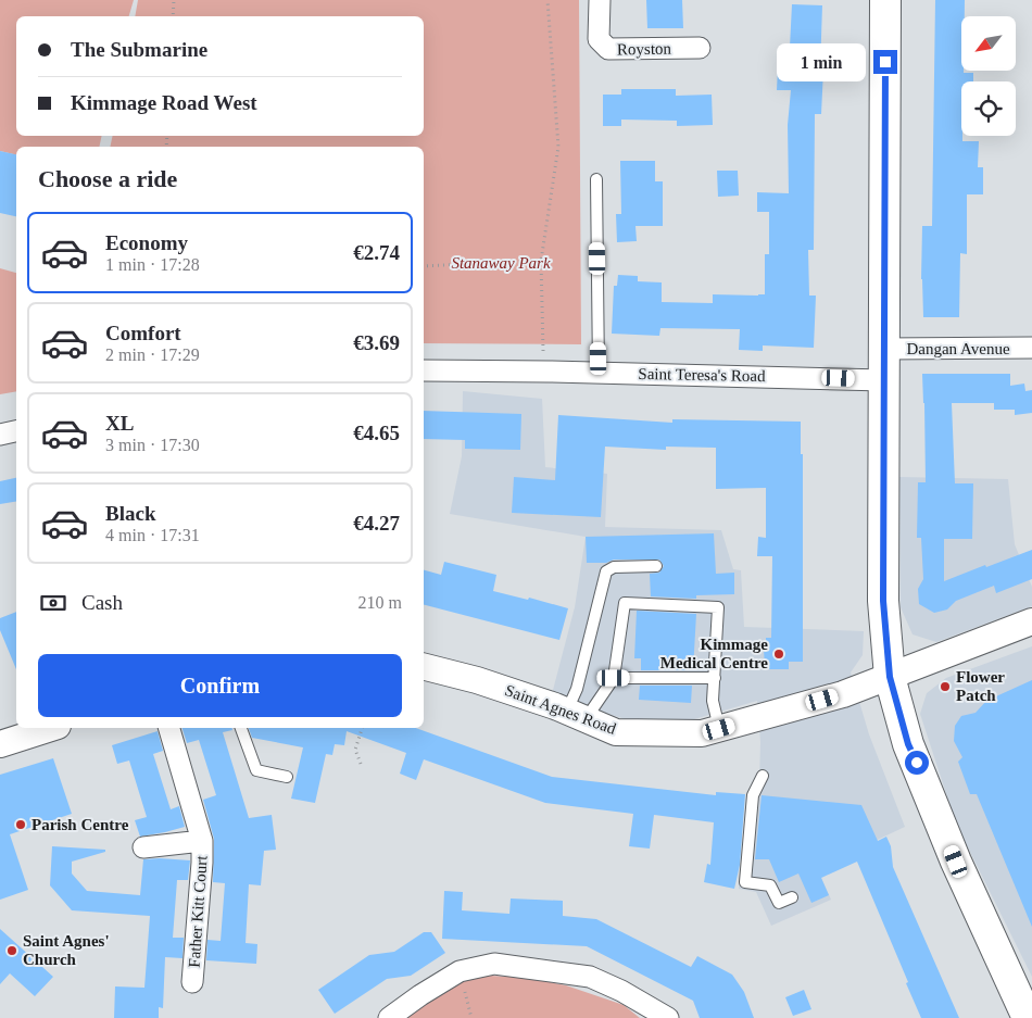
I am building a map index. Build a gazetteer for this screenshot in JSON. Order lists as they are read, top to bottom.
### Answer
{
  "streets": {
    "street": [
      "Royston",
      "Dangan Avenue",
      "Saint Teresa's Road",
      "Saint Agnes Road",
      "Father Kitt Court"
    ]
  },
  "parks": ["Stanaway Park"],
  "places": [
    "Kimmage Medical Centre",
    "Flower Patch",
    "Parish Centre",
    "Saint Agnes' Church"
  ],
  "north": "bottom left",
  "page": {
    "banner": ["The Submarine", "Kimmage Road West"],
    "bubble": "1 min",
    "heading": "Choose a ride",
    "list": [
      {
        "name": "Economy",
        "note": "1 min · 17:28",
        "value": "€2.74"
      },
      {
        "name": "Comfort",
        "note": "2 min · 17:29",
        "value": "€3.69"
      },
      {
        "name": "XL",
        "note": "3 min · 17:30",
        "value": "€4.65"
      },
      {
        "name": "Black",
        "note": "4 min · 17:31",
        "value": "€4.27"
      }
    ],
    "pay": ["Cash", "210 m"],
    "buttons": "Confirm"
  }
}
